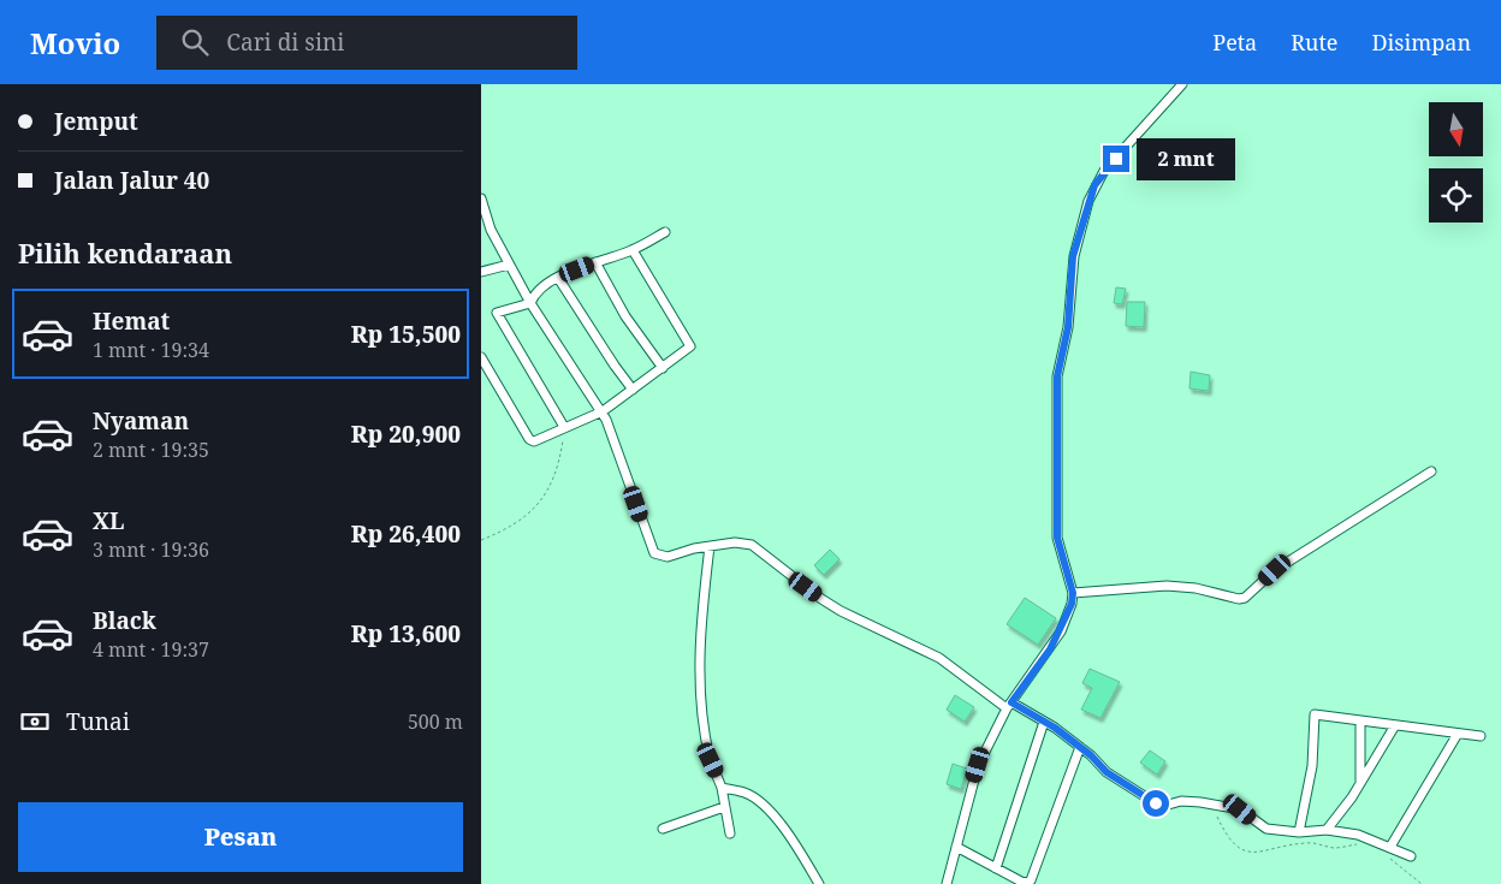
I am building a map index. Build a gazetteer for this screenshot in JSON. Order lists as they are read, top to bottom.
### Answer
{
  "north": "bottom",
  "page": {
    "header": "Movio",
    "search": "Cari di sini",
    "nav": ["Peta", "Rute", "Disimpan"],
    "banner": ["Jemput", "Jalan Jalur 40"],
    "bubble": "2 mnt",
    "heading": "Pilih kendaraan",
    "list": [
      {
        "name": "Hemat",
        "note": "1 mnt · 19:34",
        "value": "Rp 15,500"
      },
      {
        "name": "Nyaman",
        "note": "2 mnt · 19:35",
        "value": "Rp 20,900"
      },
      {
        "name": "XL",
        "note": "3 mnt · 19:36",
        "value": "Rp 26,400"
      },
      {
        "name": "Black",
        "note": "4 mnt · 19:37",
        "value": "Rp 13,600"
      }
    ],
    "pay": ["Tunai", "500 m"],
    "buttons": "Pesan"
  }
}
